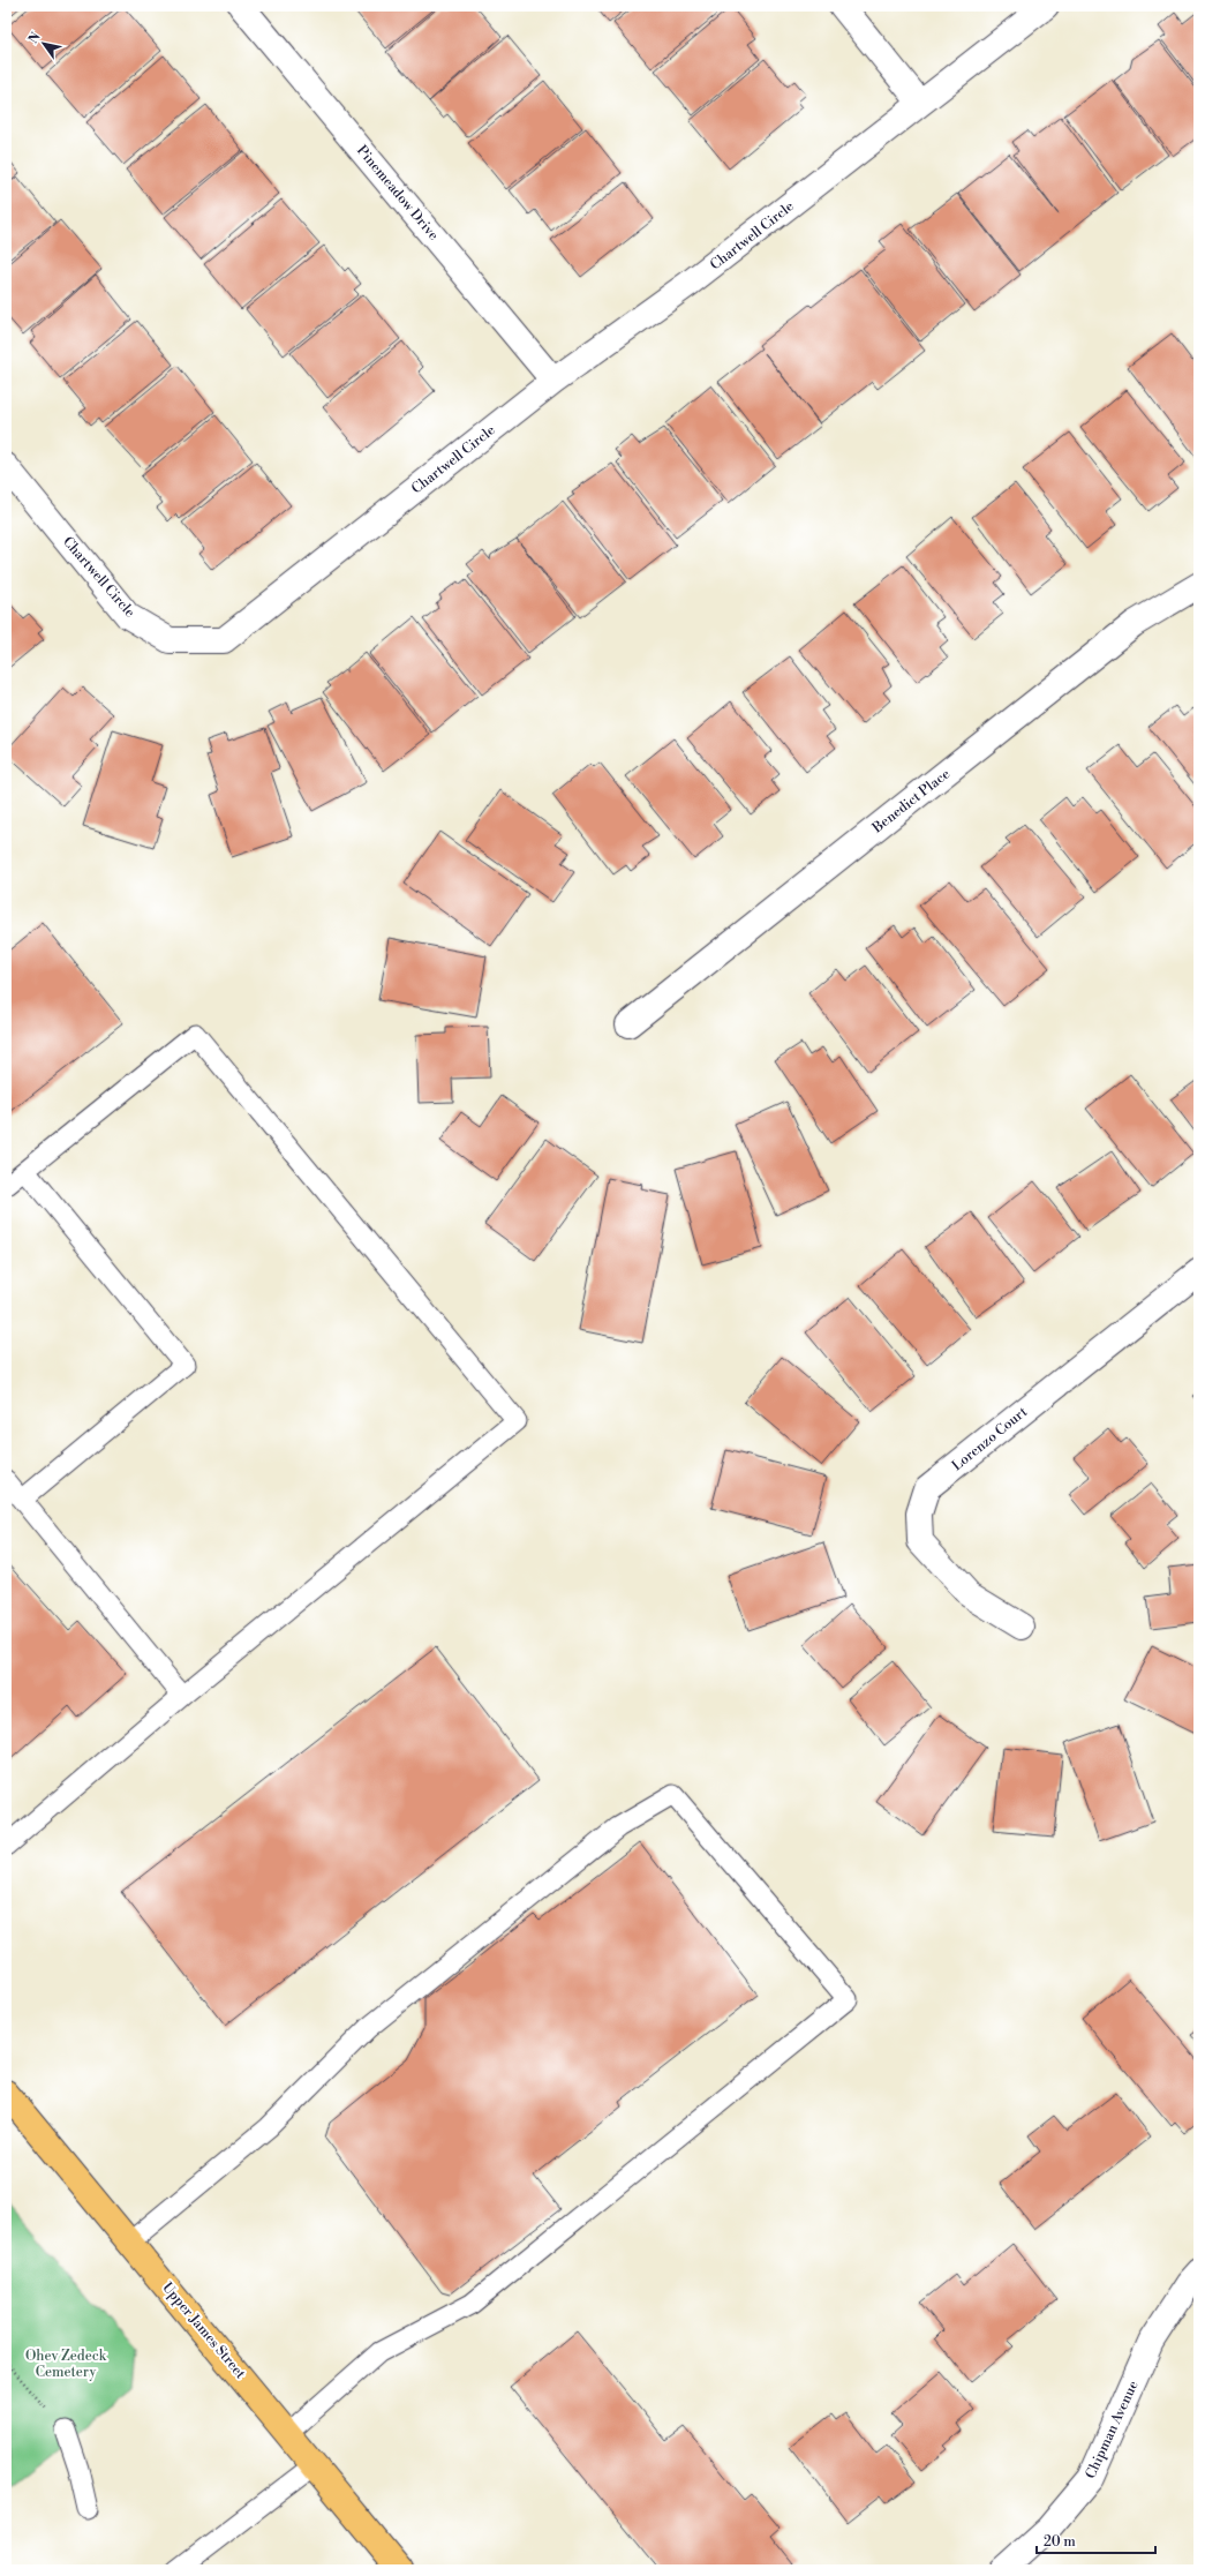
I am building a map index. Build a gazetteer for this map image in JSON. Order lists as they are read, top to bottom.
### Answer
{
  "streets": {
    "main road": ["Upper James Street"],
    "street": [
      "Pinemeadow Drive",
      "Chartwell Circle",
      "Benedict Place",
      "Lorenzo Court",
      "Chipman Avenue"
    ]
  },
  "crossings": [
    ["Pinemeadow Drive", "Chartwell Circle"]
  ],
  "parks": ["Ohev Zedeck Cemetery"],
  "scale_bar": "20 m",
  "north": "top left"
}
